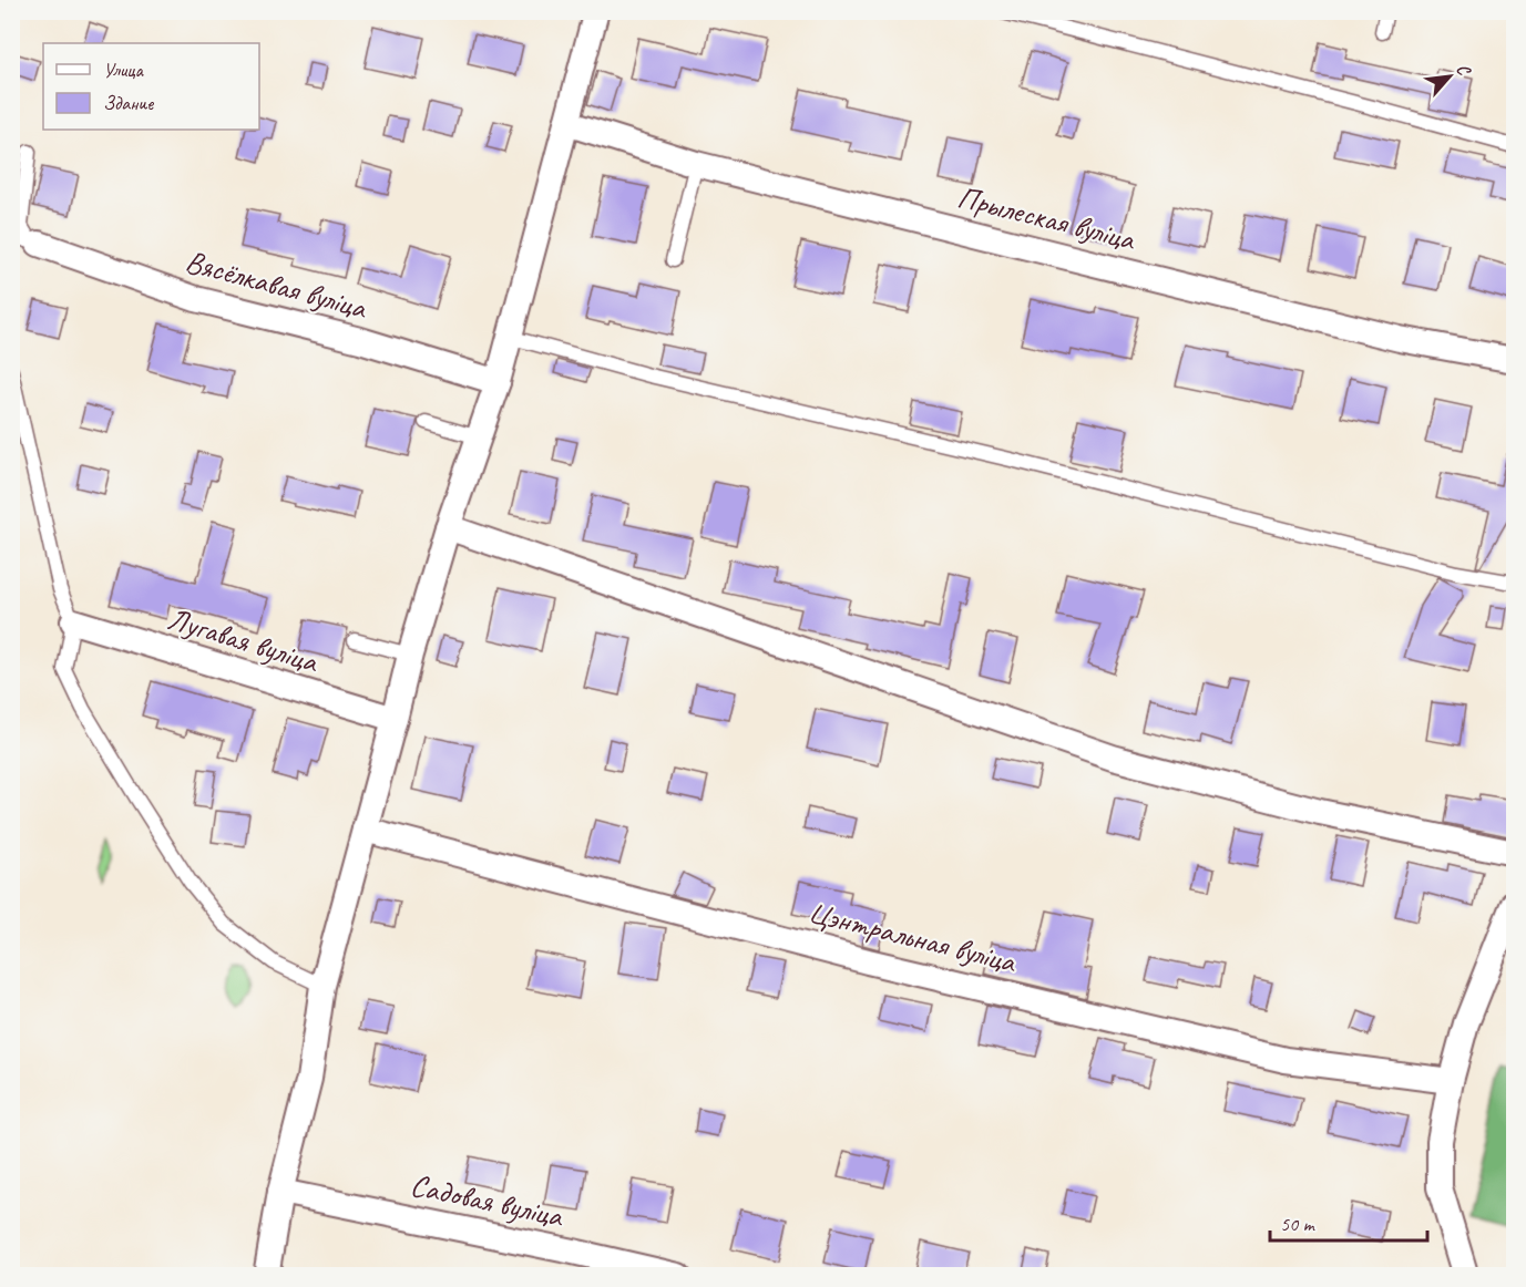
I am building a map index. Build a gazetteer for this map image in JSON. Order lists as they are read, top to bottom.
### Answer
{
  "streets": {
    "street": [
      "Прылеская вуліца",
      "Вясёлкавая вуліца",
      "Лугавая вуліца",
      "Цэнтральная вуліца",
      "Садовая вуліца"
    ]
  },
  "legend": ["Улица", "Здание"],
  "scale_bar": "50 m",
  "north": "top right"
}
